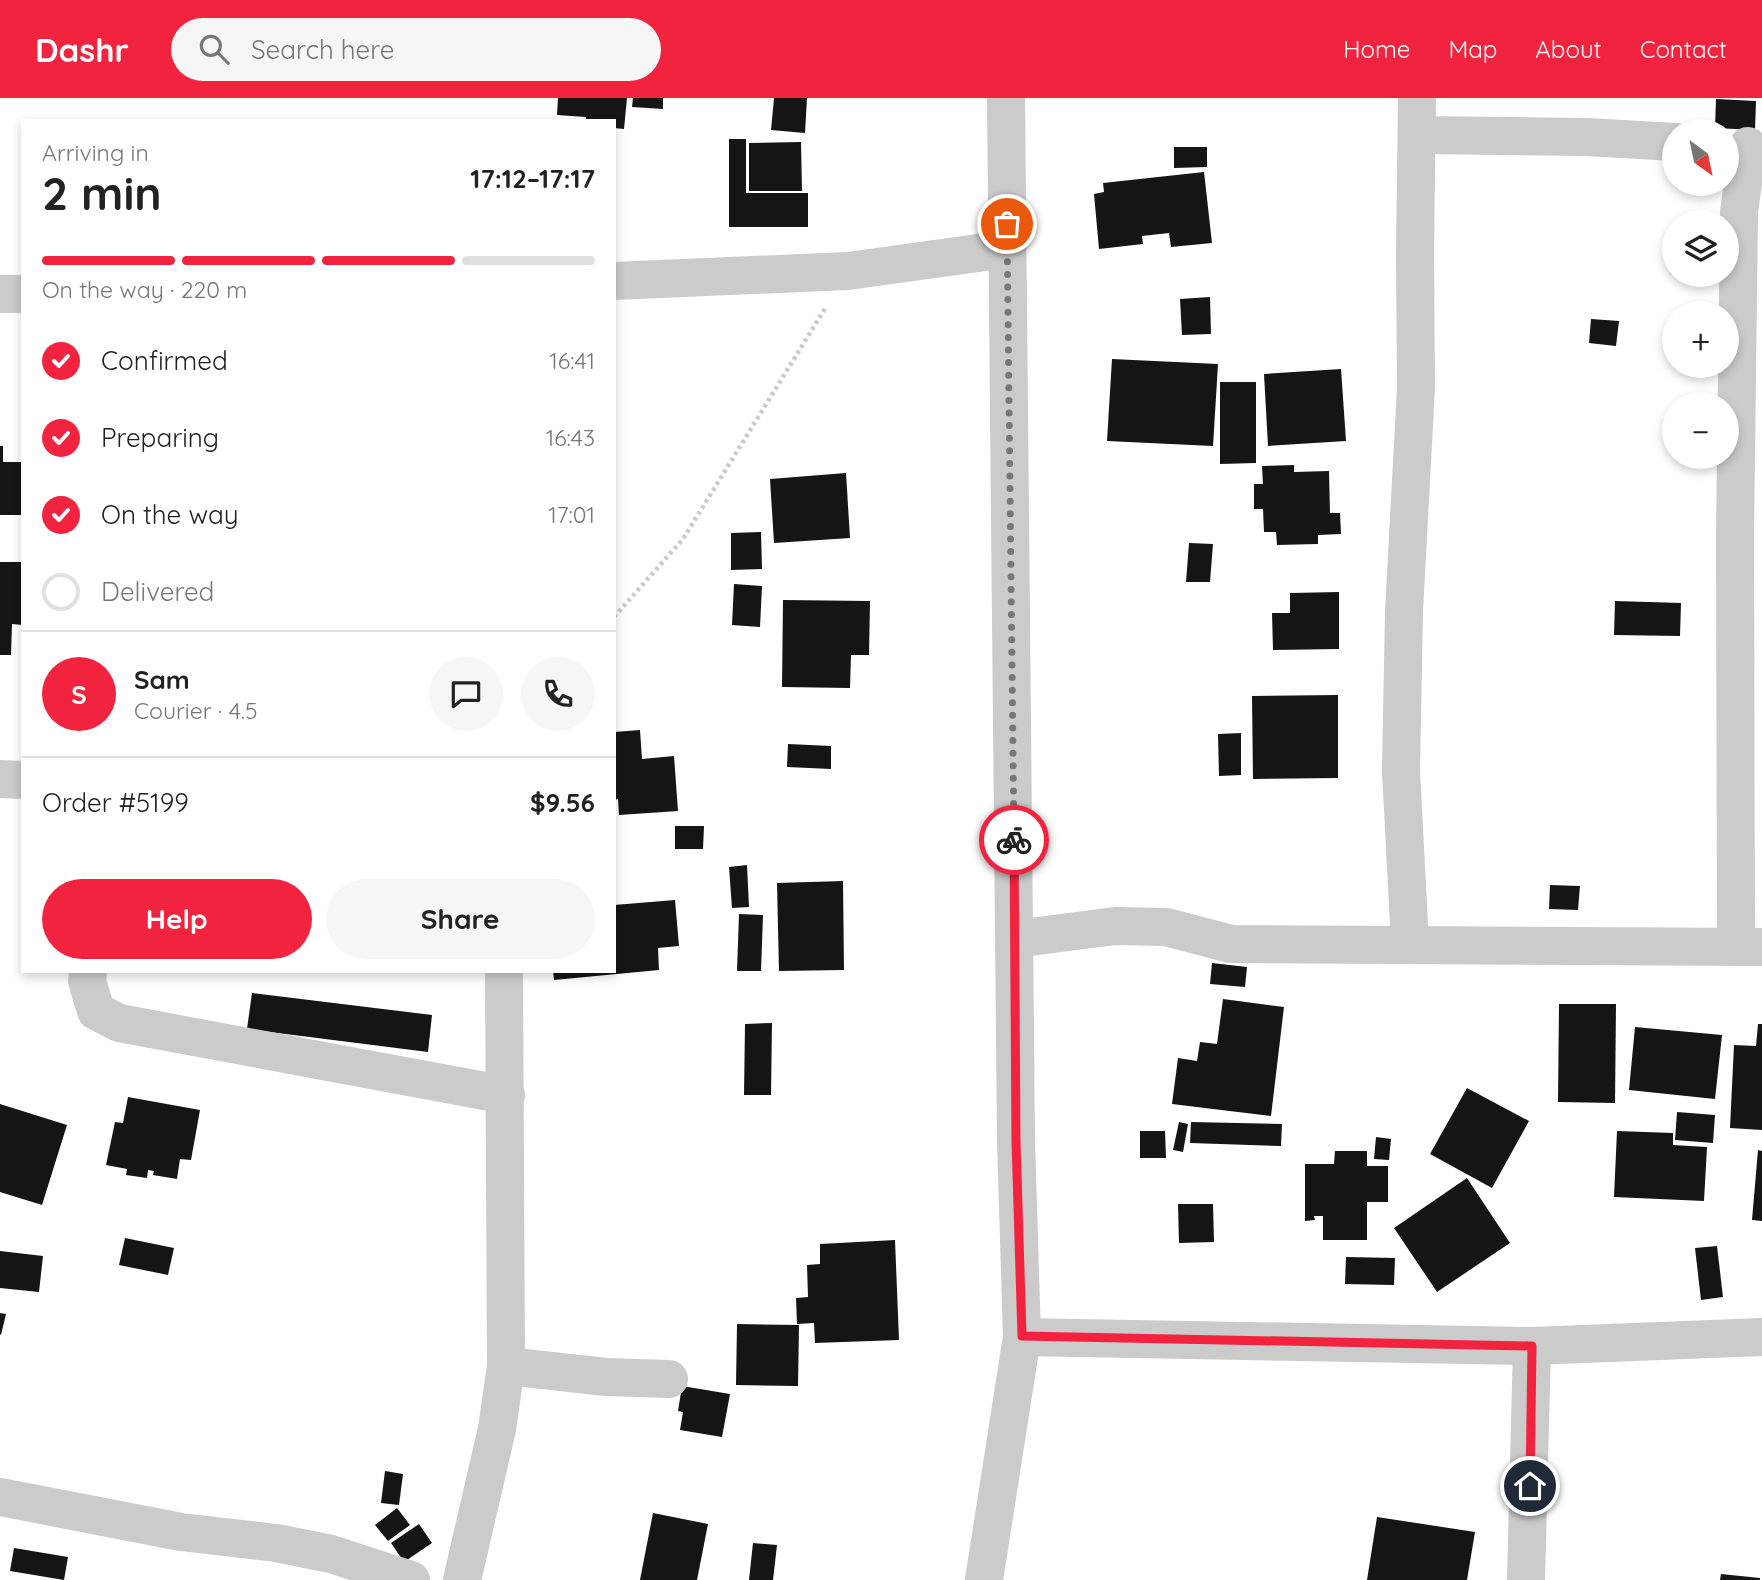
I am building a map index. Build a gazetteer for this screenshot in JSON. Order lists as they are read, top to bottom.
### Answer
{
  "north": "bottom right",
  "page": {
    "header": "Dashr",
    "search": "Search here",
    "nav": [
      "Home",
      "Map",
      "About",
      "Contact"
    ],
    "map_buttons": ["+", "−"],
    "heading": ["2 min", "Arriving in", "17:12–17:17"],
    "panel": [
      "Sam",
      "Courier · 4.5",
      "Order #5199",
      "$9.56"
    ],
    "bar": "On the way · 220 m",
    "list": [
      ["Confirmed", "16:41"],
      ["Preparing", "16:43"],
      ["On the way", "17:01"],
      "Delivered"
    ],
    "round": "S",
    "buttons": ["Help", "Share"]
  }
}
